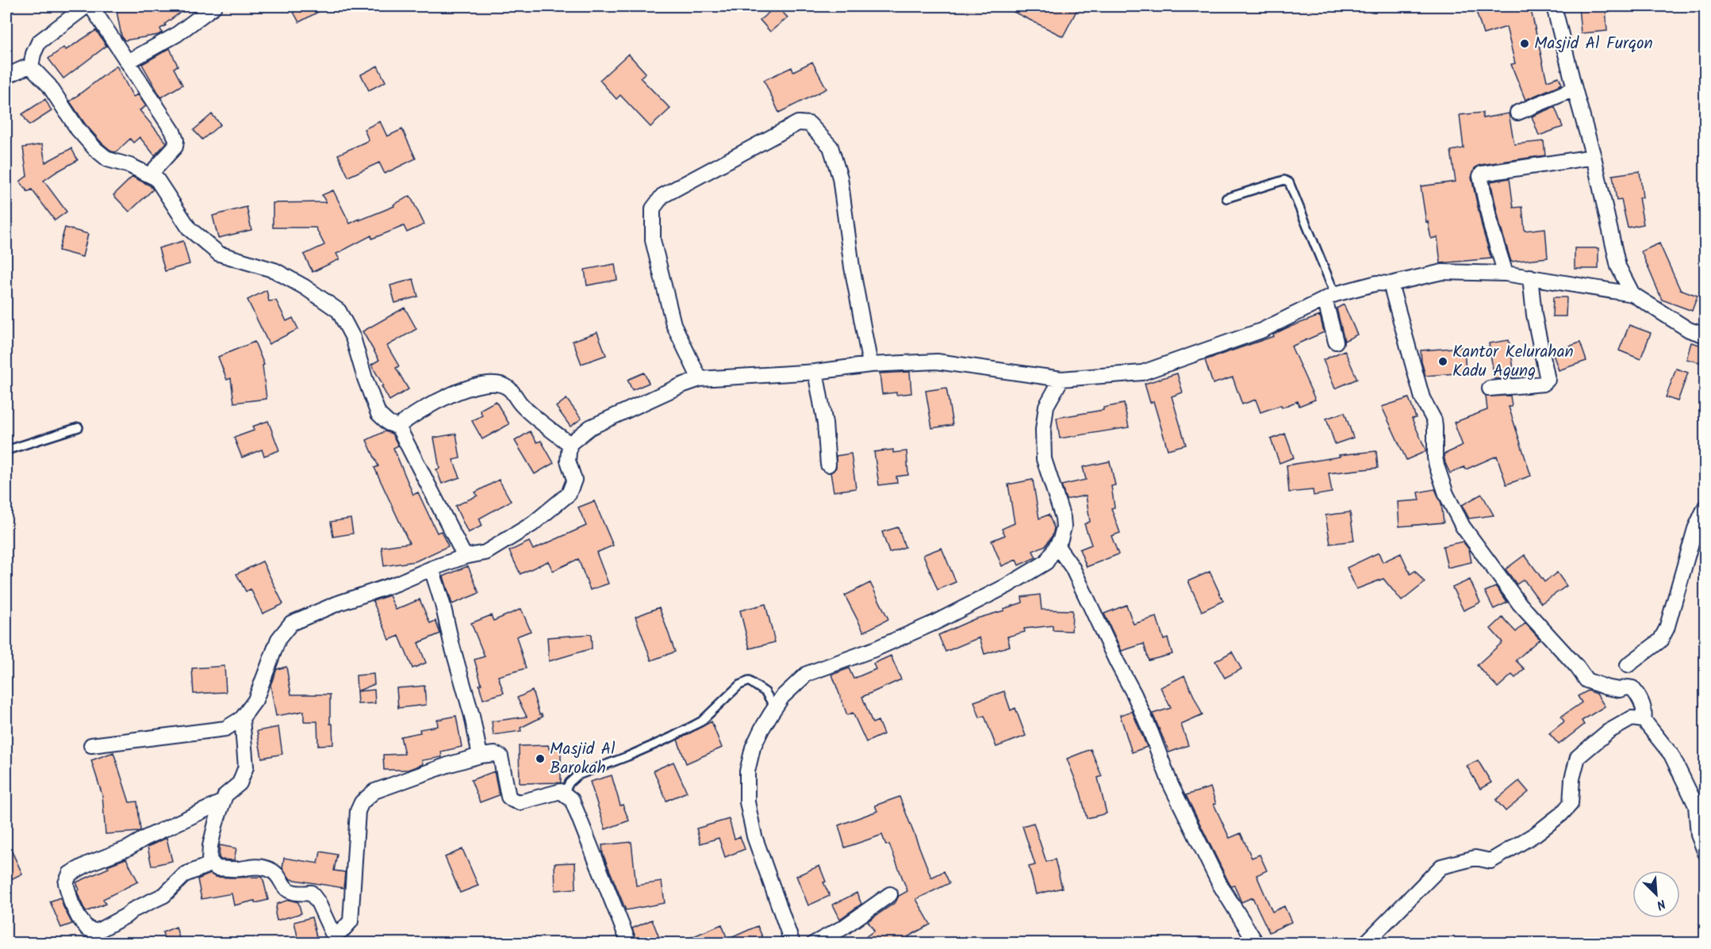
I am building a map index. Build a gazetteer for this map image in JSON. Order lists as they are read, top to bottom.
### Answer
{
  "places": ["Masjid Al Furqon", "Kantor Kelurahan Kadu Agung", "Masjid Al Barokah"],
  "north": "bottom right"
}
